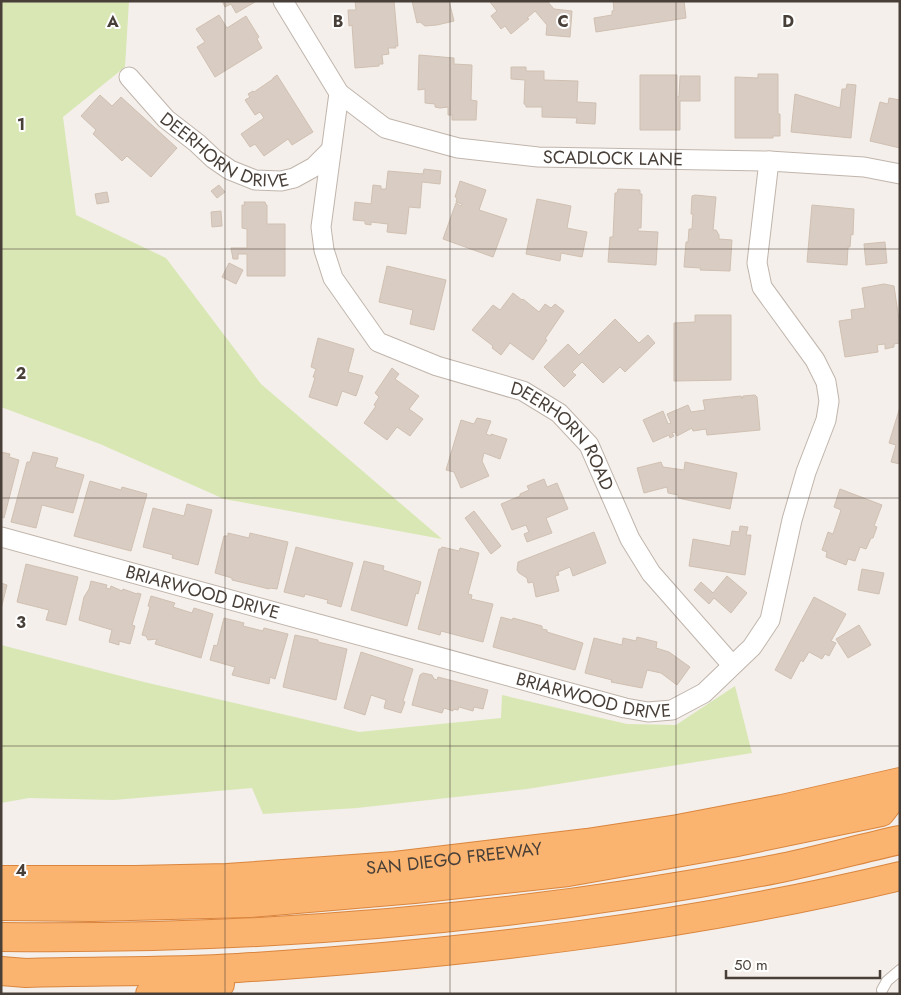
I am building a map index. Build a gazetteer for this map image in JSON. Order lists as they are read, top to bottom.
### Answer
{
  "streets": {
    "highway": ["SAN DIEGO FREEWAY"],
    "street": [
      "DEERHORN DRIVE",
      "SCADLOCK LANE",
      "DEERHORN ROAD",
      "BRIARWOOD DRIVE"
    ]
  },
  "crossings": [
    ["DEERHORN DRIVE", "DEERHORN ROAD"],
    ["SCADLOCK LANE", "BRIARWOOD DRIVE"],
    ["DEERHORN ROAD", "BRIARWOOD DRIVE"]
  ],
  "scale_bar": "50 m",
  "grid": {
    "columns": [
      "A",
      "B",
      "C",
      "D"
    ],
    "rows": [
      "1",
      "2",
      "3",
      "4"
    ]
  }
}
